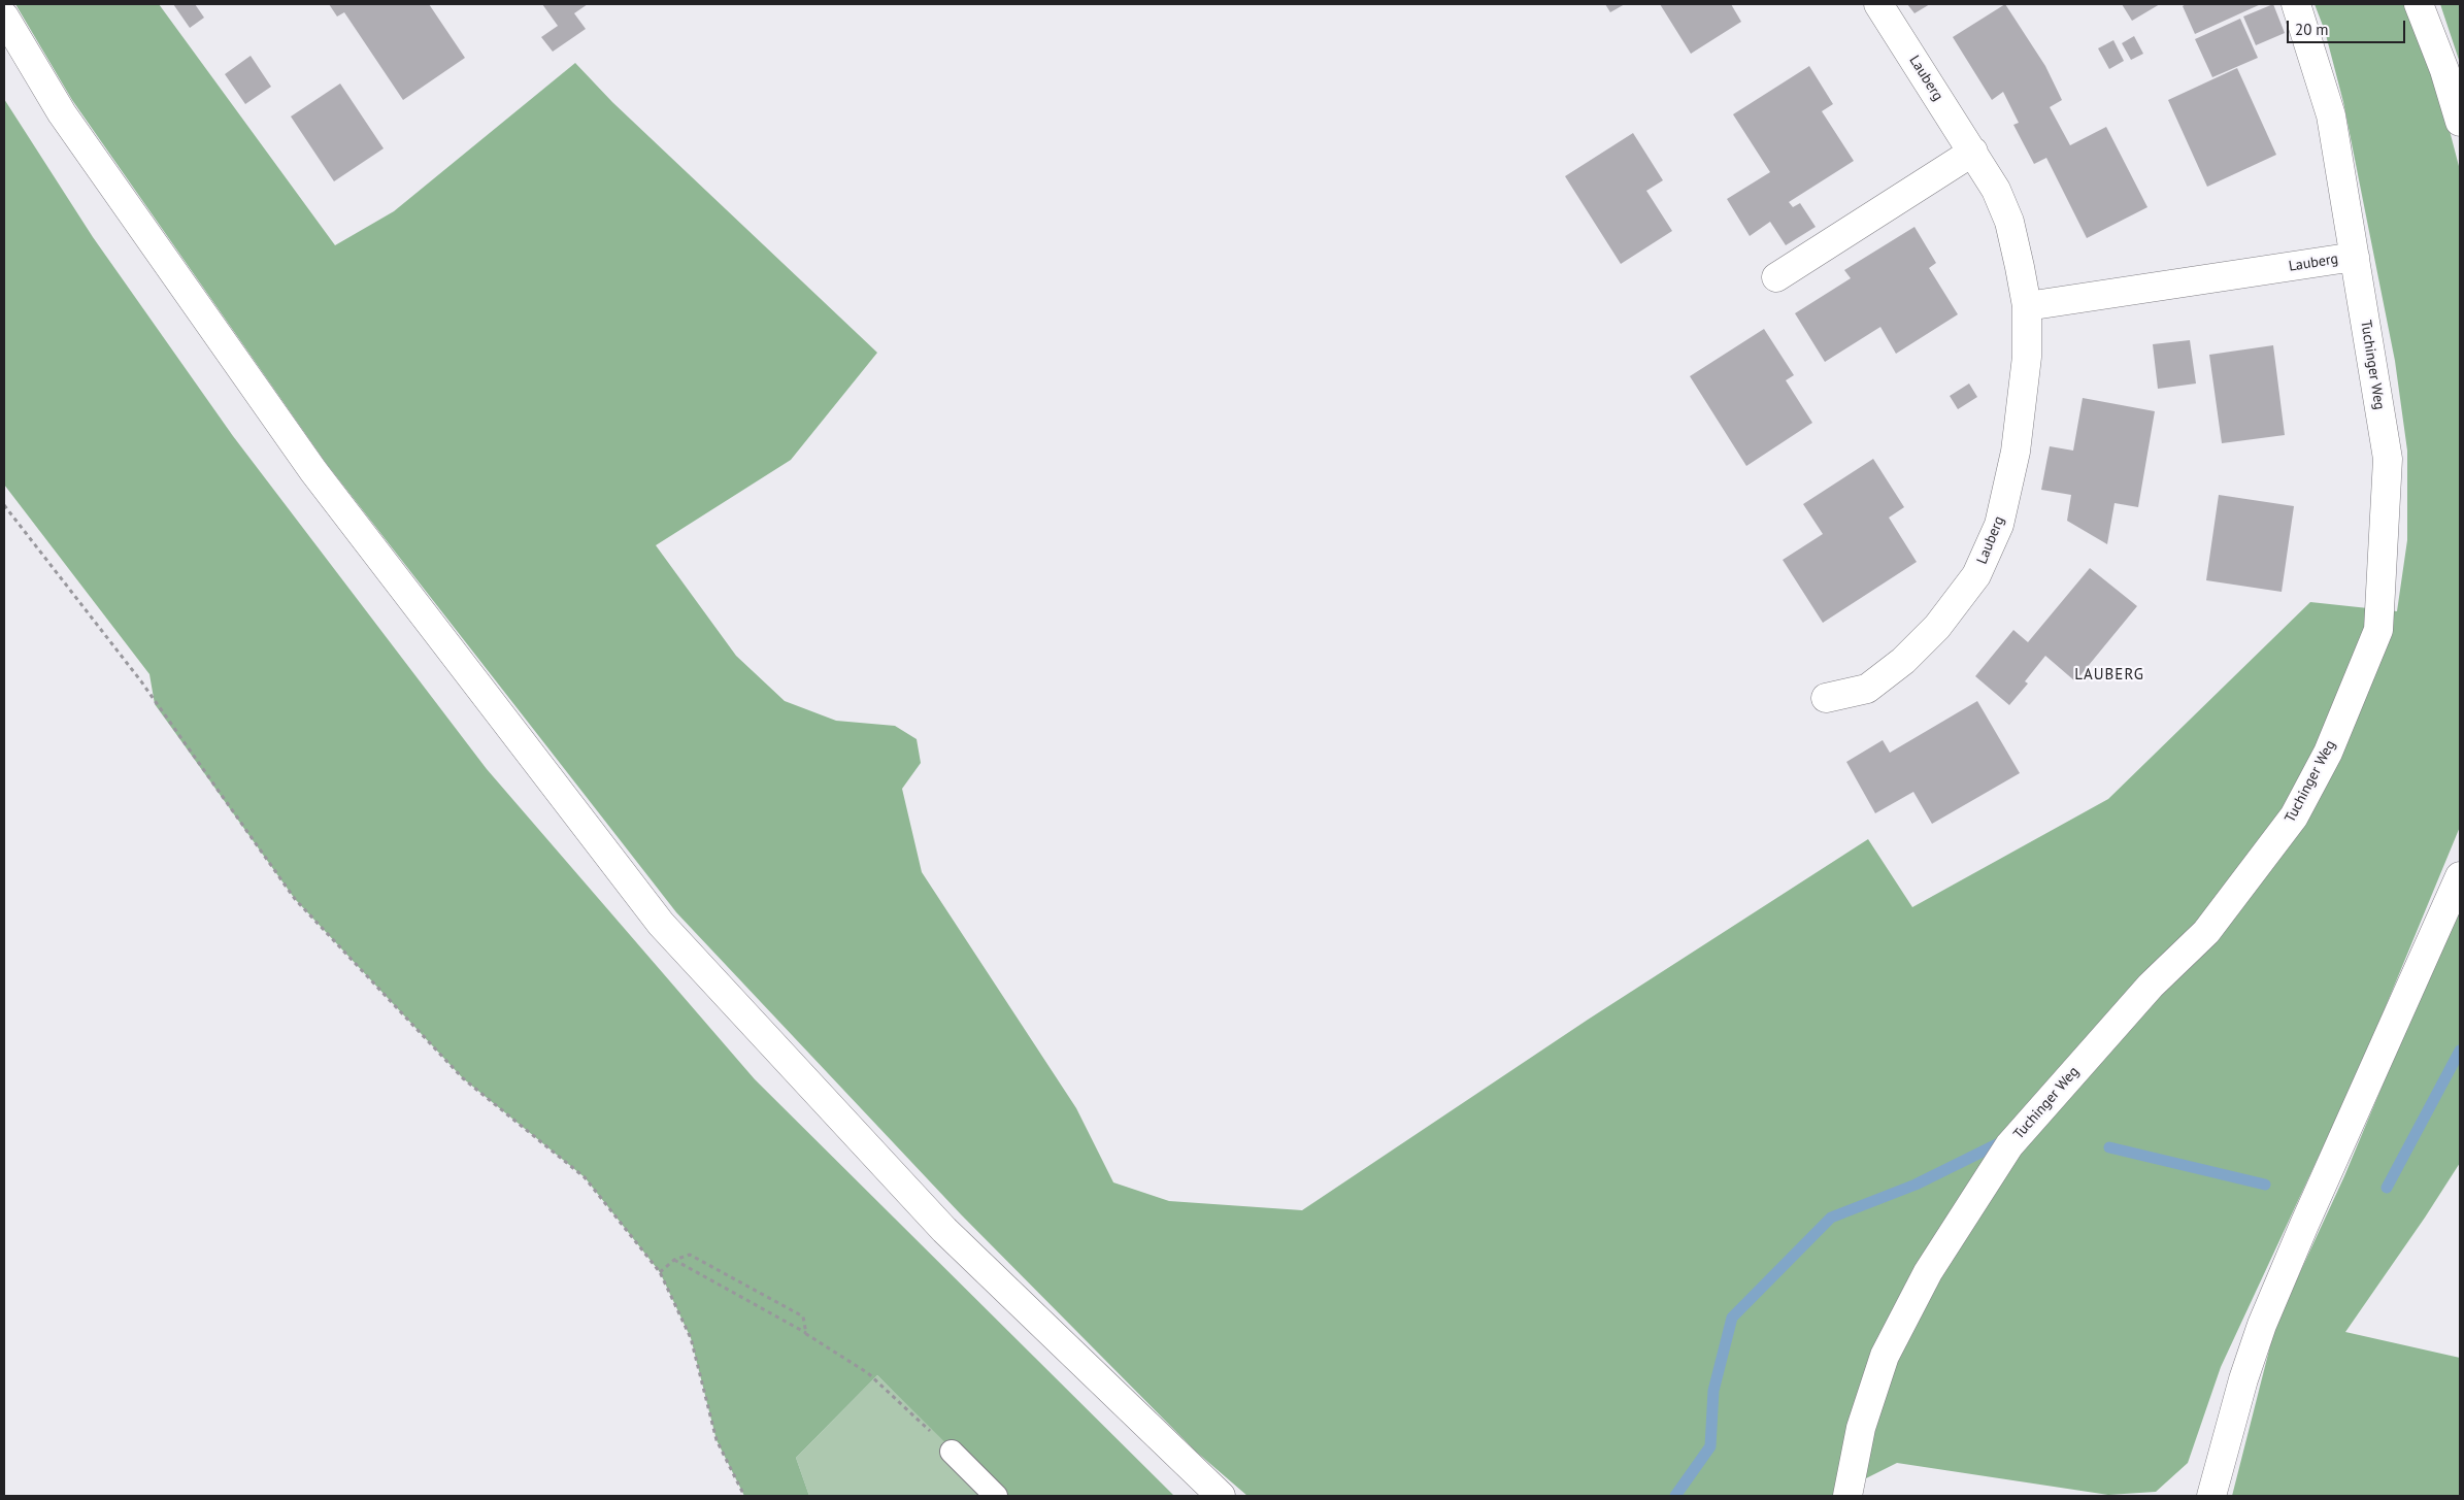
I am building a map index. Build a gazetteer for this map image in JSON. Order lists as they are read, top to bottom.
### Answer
{
  "streets": {
    "street": ["Lauberg", "Tuchinger Weg"]
  },
  "crossings": [
    ["Lauberg", "Tuchinger Weg"]
  ],
  "districts": ["LAUBERG"],
  "scale_bar": "20 m"
}
